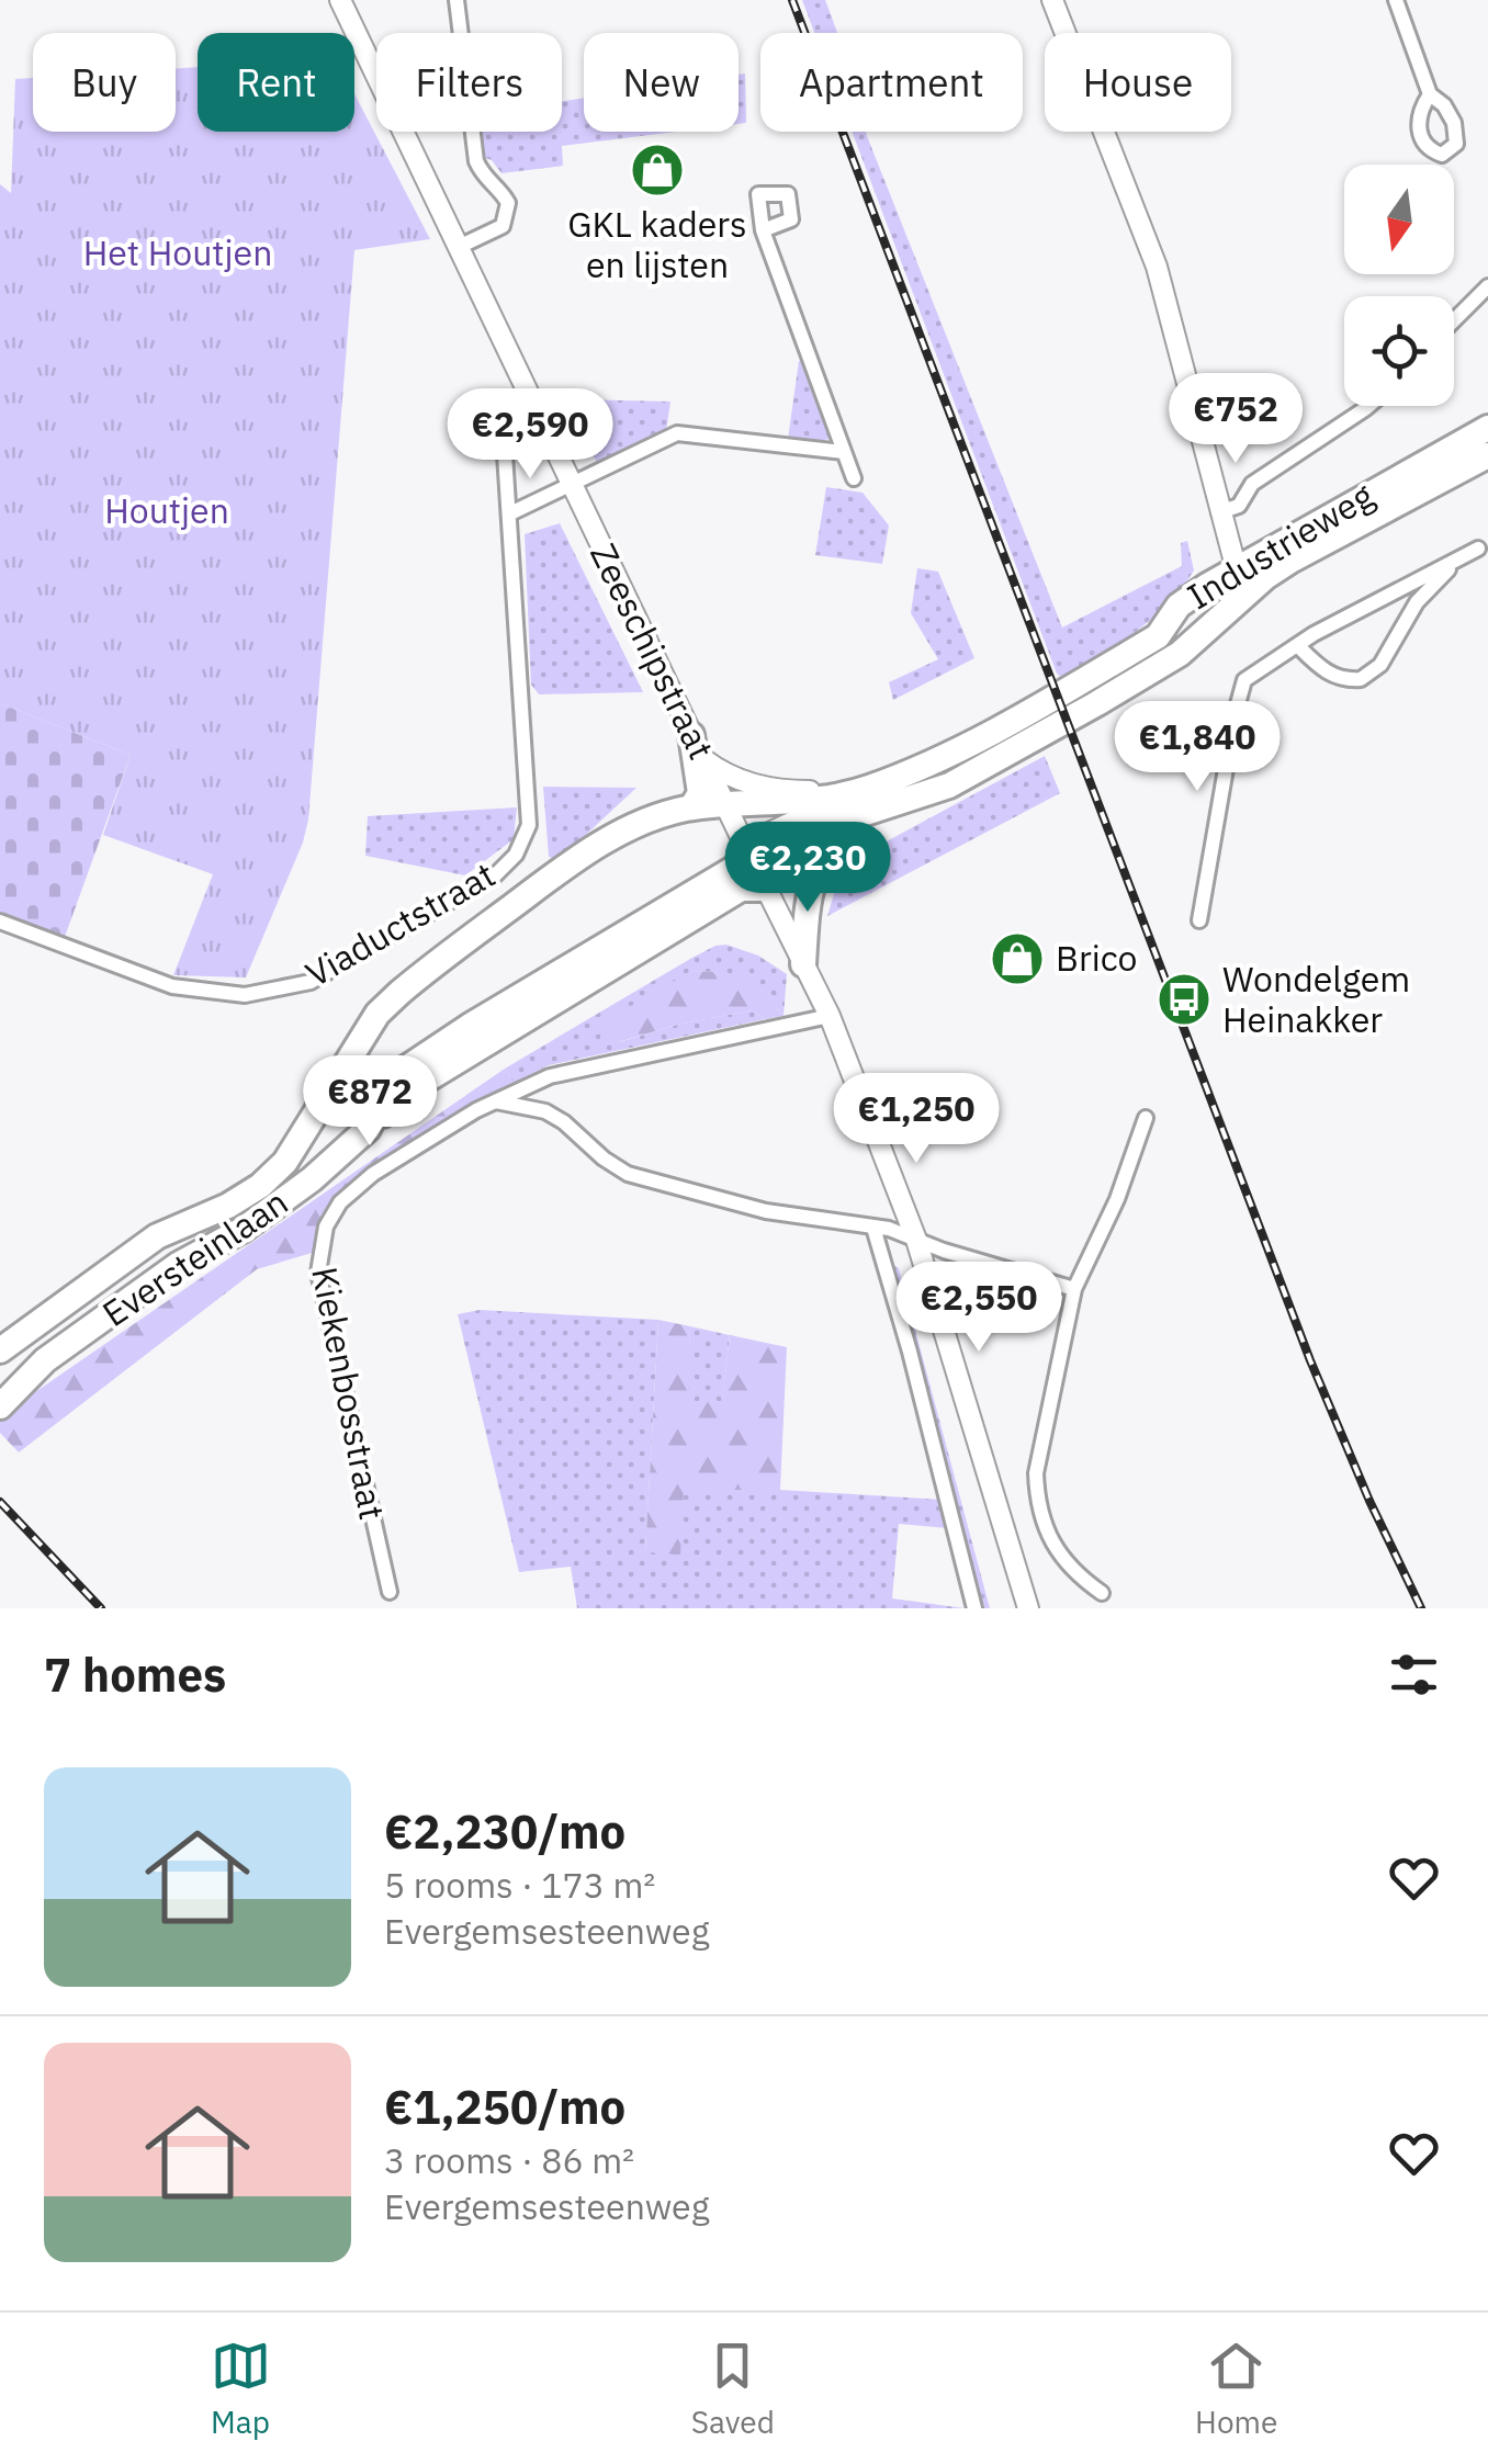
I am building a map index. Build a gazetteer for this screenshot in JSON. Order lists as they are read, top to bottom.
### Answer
{
  "streets": {
    "highway": ["Industrieweg", "Eversteinlaan"],
    "main road": ["Zeeschipstraat"],
    "street": ["Viaductstraat", "Kiekenbosstraat"]
  },
  "crossings": [
    ["Industrieweg", "Zeeschipstraat"],
    ["Industrieweg", "Eversteinlaan"],
    ["Zeeschipstraat", "Eversteinlaan"],
    ["Zeeschipstraat", "Kiekenbosstraat"]
  ],
  "parks": ["Het Houtjen", "Houtjen"],
  "places": {
    "shop": ["GKL kaders en lijsten", "Brico"],
    "bus stop": ["Wondelgem Heinakker"]
  },
  "north": "bottom",
  "page": {
    "chip": [
      "Buy",
      "Rent",
      "Filters",
      "New",
      "Apartment",
      "House"
    ],
    "price": [
      "€752",
      "€2,590",
      "€1,840",
      "€2,230",
      "€872",
      "€1,250",
      "€2,550"
    ],
    "heading": "7 homes",
    "list": [
      {
        "name": "€2,230/mo",
        "note": "5 rooms · 173 m² · Evergemsesteenweg"
      },
      {
        "name": "€1,250/mo",
        "note": "3 rooms · 86 m² · Evergemsesteenweg"
      }
    ],
    "tabs": ["Map", "Saved", "Home"]
  }
}
